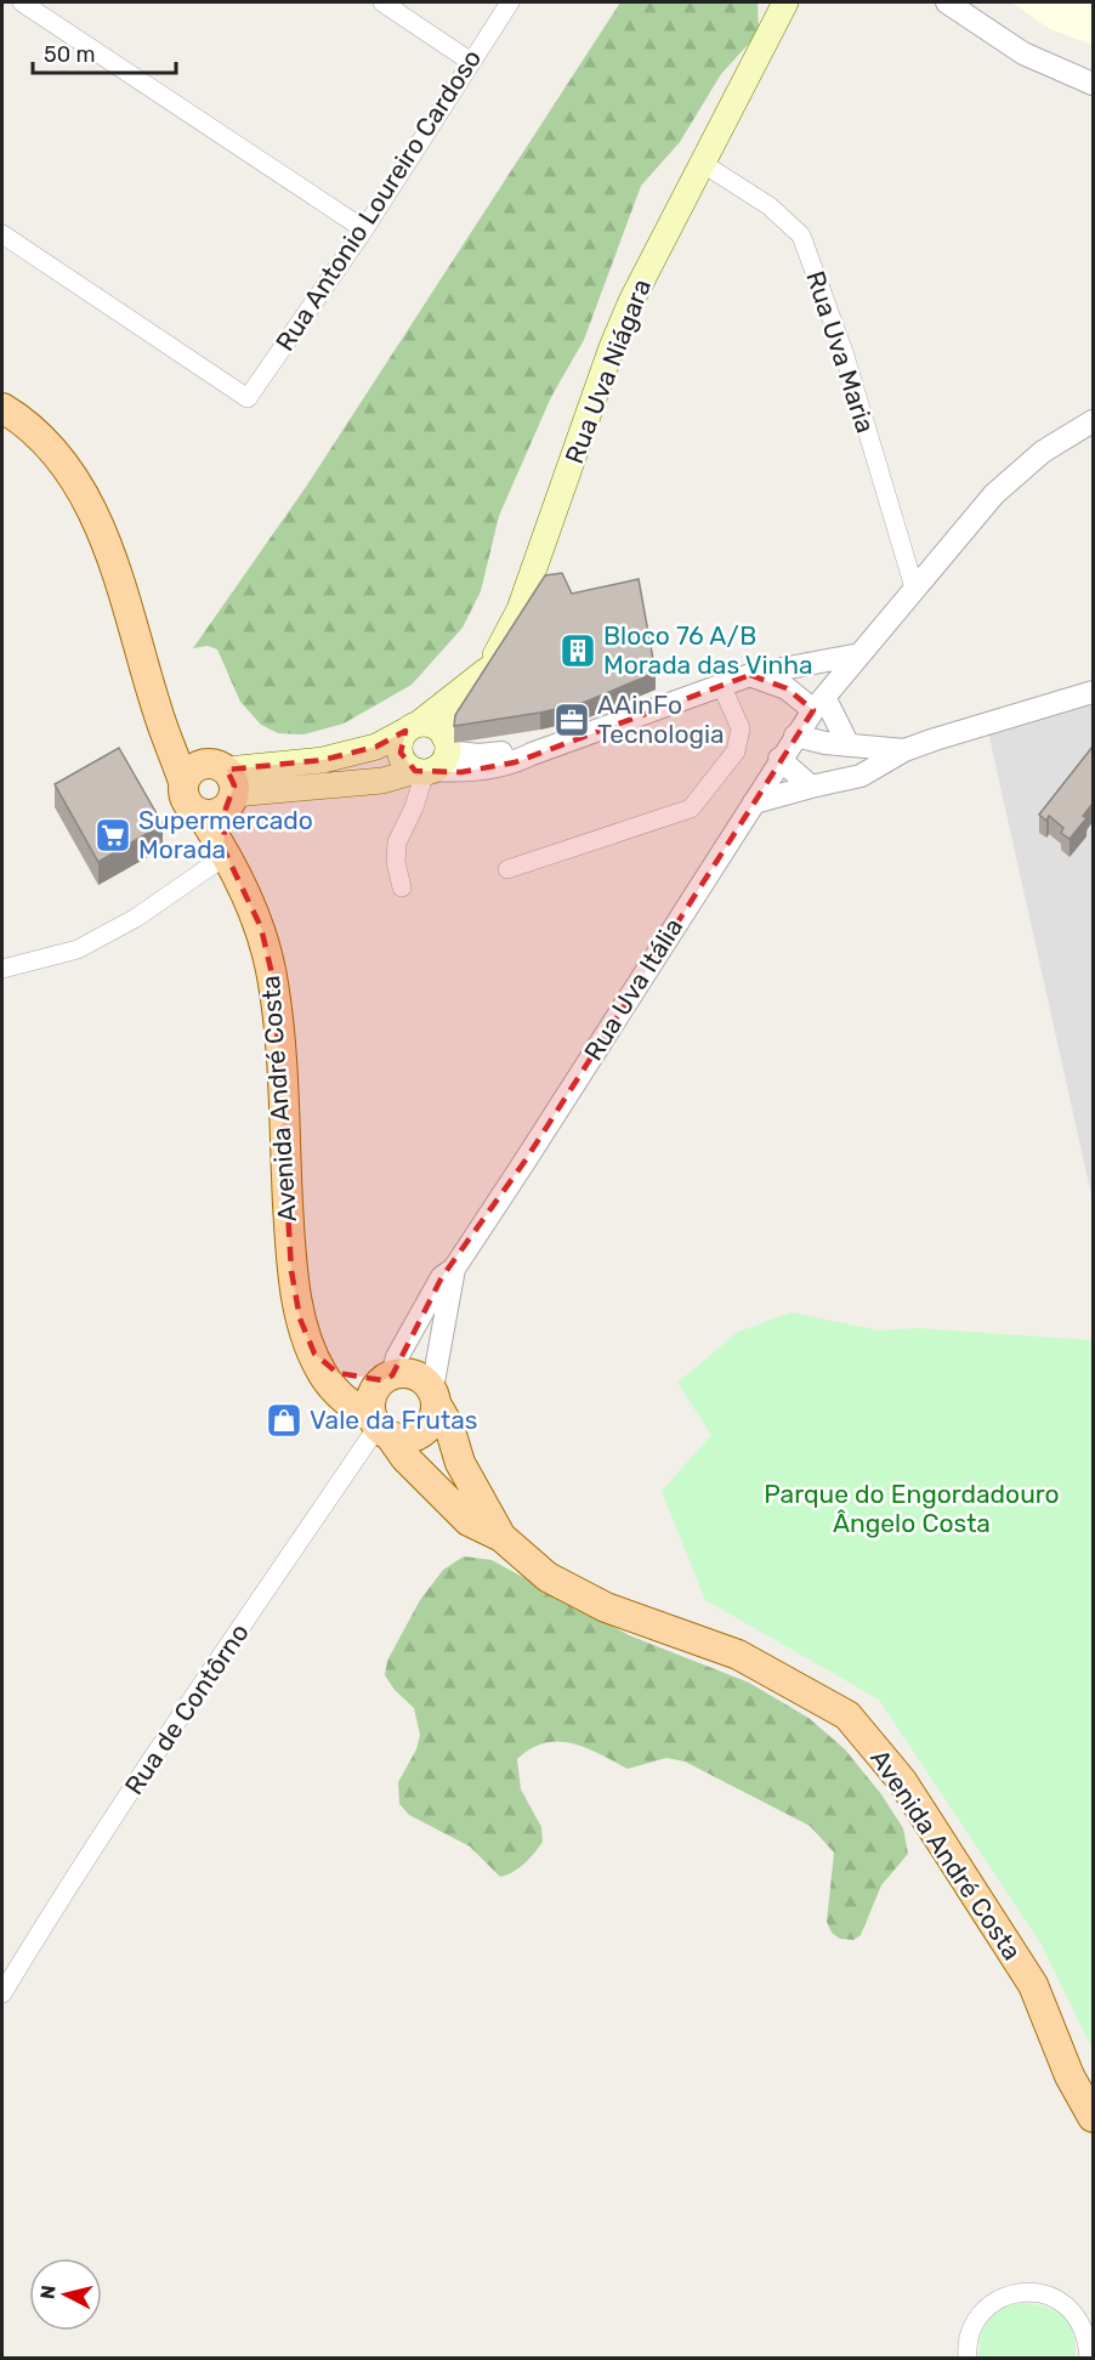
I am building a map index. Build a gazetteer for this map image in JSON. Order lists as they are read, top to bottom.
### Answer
{
  "streets": {
    "main road": ["Rua Uva Niágara", "Avenida André Costa"],
    "street": [
      "Rua Antonio Loureiro Cardoso",
      "Rua Uva Maria",
      "Rua Uva Itália",
      "Rua de Contôrno"
    ]
  },
  "crossings": [
    ["Rua Uva Maria", "Rua Uva Niágara"],
    ["Rua Uva Maria", "Rua Uva Itália"],
    ["Rua Uva Niágara", "Avenida André Costa"],
    ["Rua Uva Itália", "Avenida André Costa"],
    ["Rua Uva Itália", "Rua de Contôrno"],
    ["Avenida André Costa", "Rua de Contôrno"]
  ],
  "parks": ["Parque do Engordadouro Ângelo Costa"],
  "places": {
    "building": ["Bloco 76 A/B Morada das Vinha"],
    "office": ["AAinFo Tecnologia"],
    "supermarket": ["Supermercado Morada"],
    "shop": ["Vale da Frutas"]
  },
  "scale_bar": "50 m",
  "north": "left"
}
